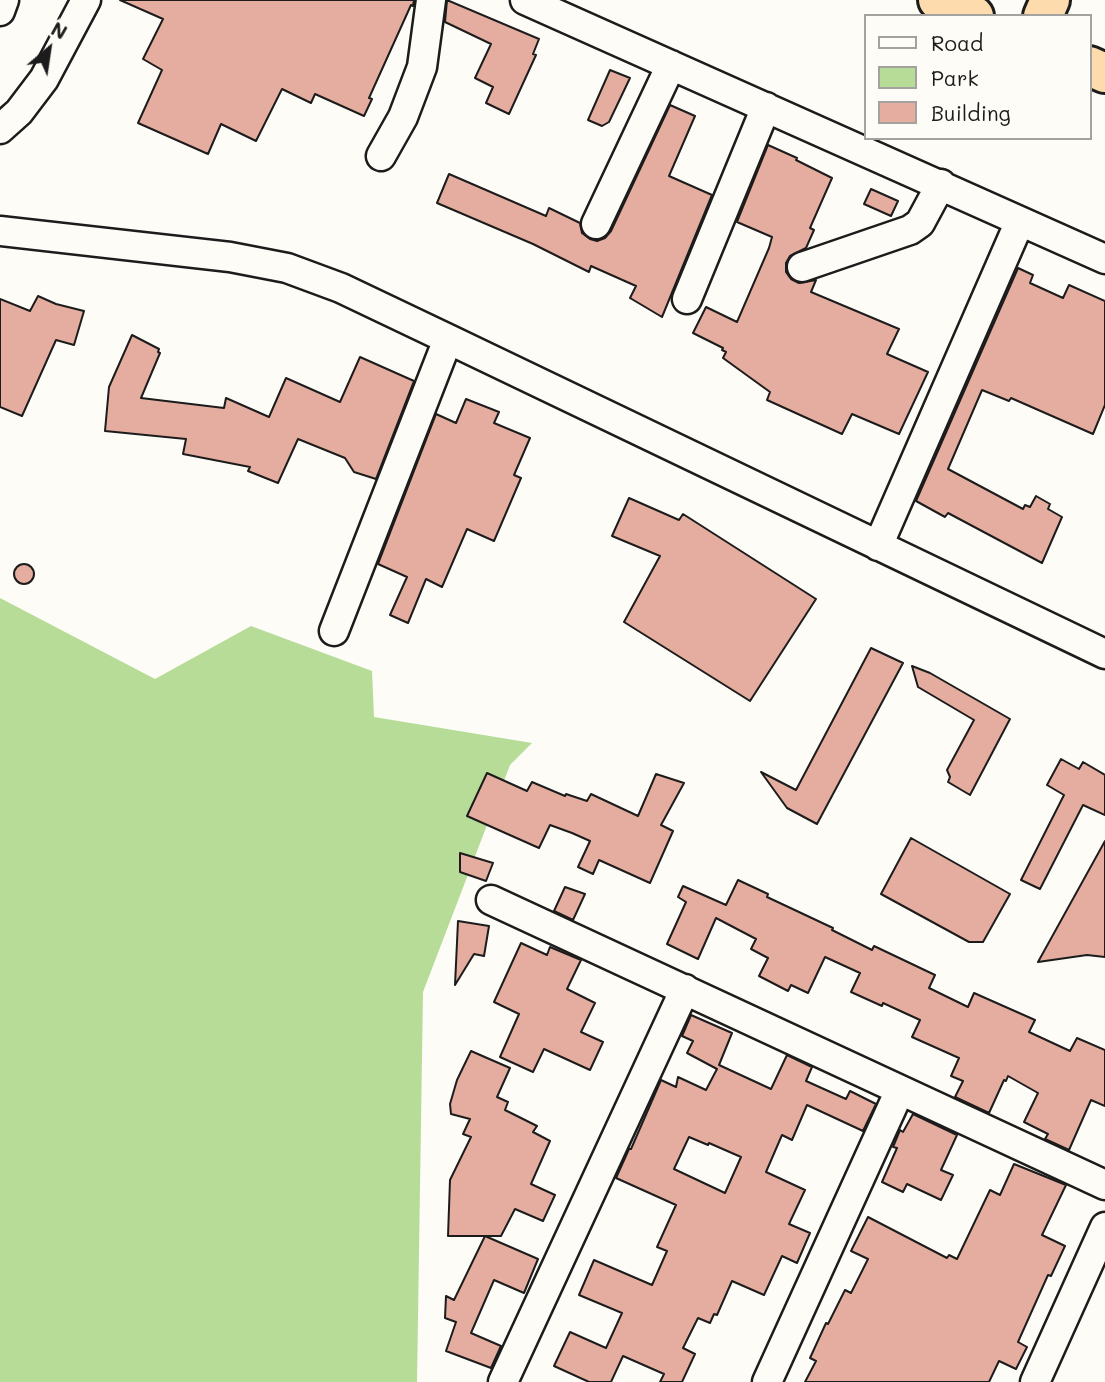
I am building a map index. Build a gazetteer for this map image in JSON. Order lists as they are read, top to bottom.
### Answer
{
  "legend": ["Road", "Park", "Building"],
  "north": "top right"
}
